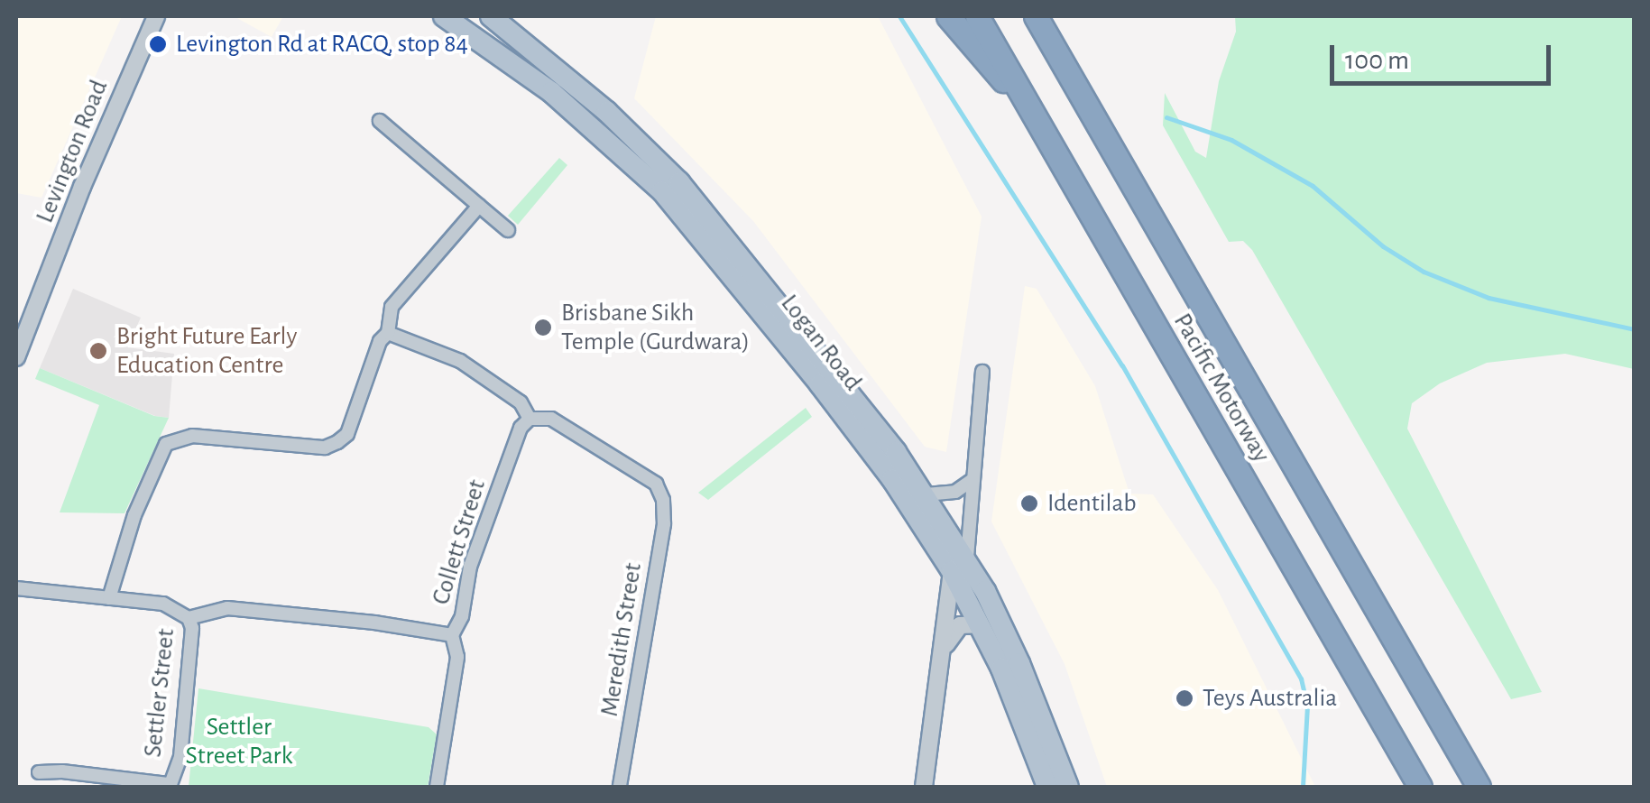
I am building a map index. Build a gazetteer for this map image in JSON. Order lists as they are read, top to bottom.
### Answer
{
  "streets": {
    "highway": ["Pacific Motorway"],
    "main road": ["Logan Road"],
    "street": [
      "Levington Road",
      "Collett Street",
      "Meredith Street",
      "Settler Street"
    ]
  },
  "crossings": [
    ["Collett Street", "Meredith Street"],
    ["Collett Street", "Settler Street"]
  ],
  "parks": ["Settler Street Park"],
  "places": [
    "Levington Rd at RACQ, stop 84",
    "Brisbane Sikh Temple (Gurdwara)",
    "Bright Future Early Education Centre",
    "Identilab",
    "Teys Australia"
  ],
  "scale_bar": "100 m"
}
